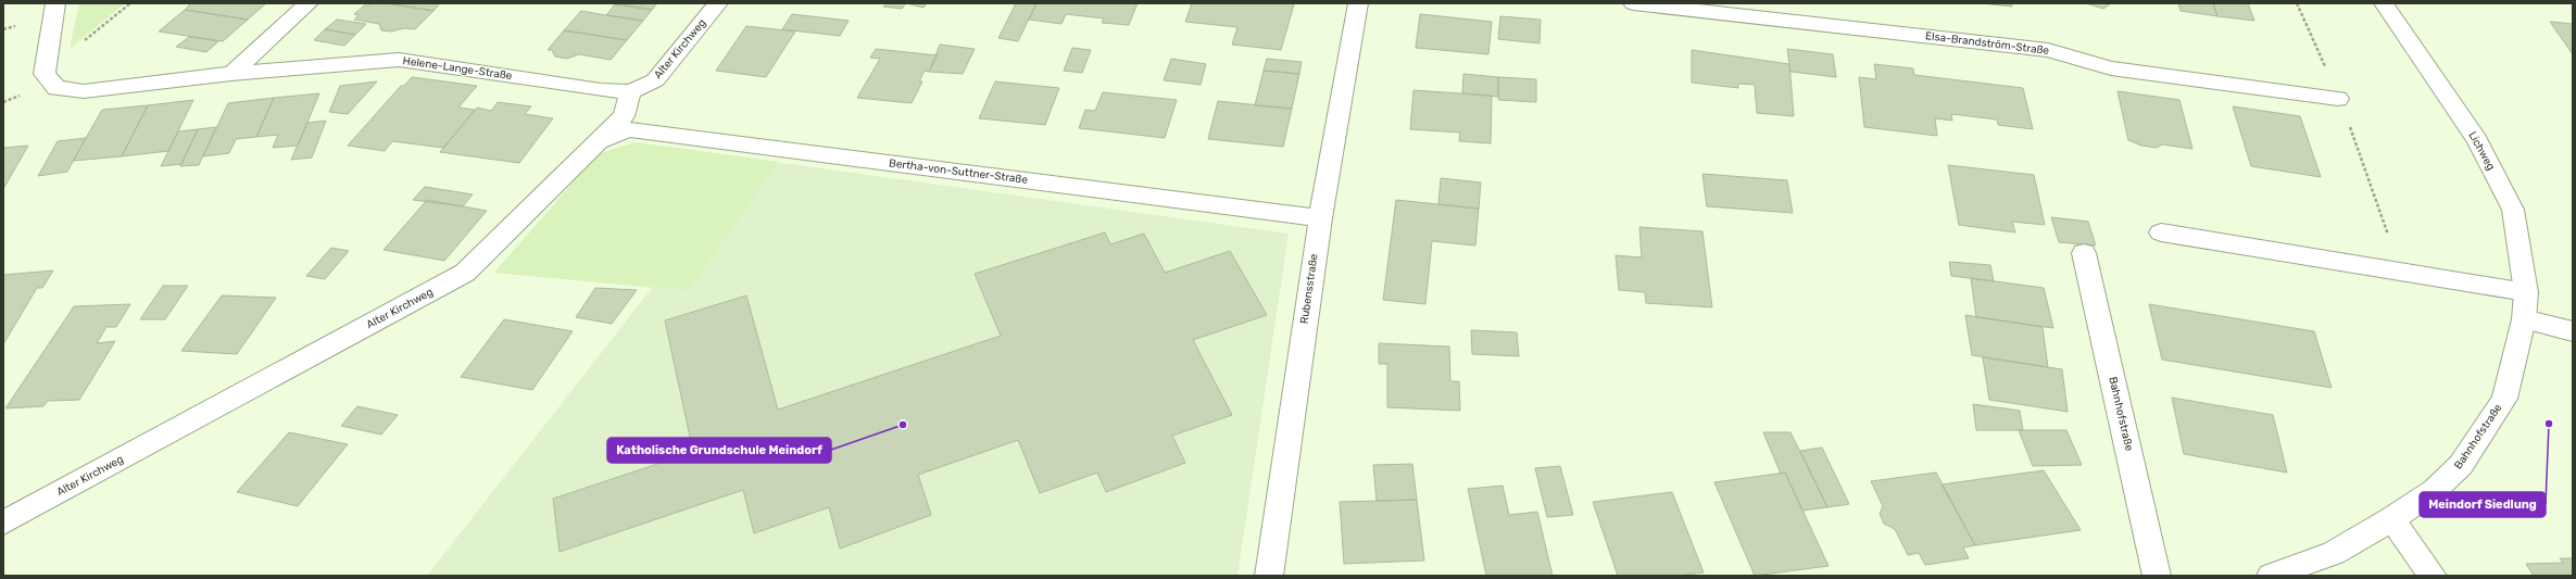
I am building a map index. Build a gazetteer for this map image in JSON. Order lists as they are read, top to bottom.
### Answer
{
  "streets": {
    "street": [
      "Elsa-Brandström-Straße",
      "Alter Kirchweg",
      "Helene-Lange-Straße",
      "Lichweg",
      "Bertha-von-Suttner-Straße",
      "Rubensstraße",
      "Bahnhofstraße"
    ]
  },
  "crossings": [
    ["Alter Kirchweg", "Helene-Lange-Straße"],
    ["Alter Kirchweg", "Bertha-von-Suttner-Straße"],
    ["Lichweg", "Bahnhofstraße"],
    ["Bertha-von-Suttner-Straße", "Rubensstraße"]
  ],
  "places": ["Meindorf Siedlung", "Katholische Grundschule Meindorf"]
}
